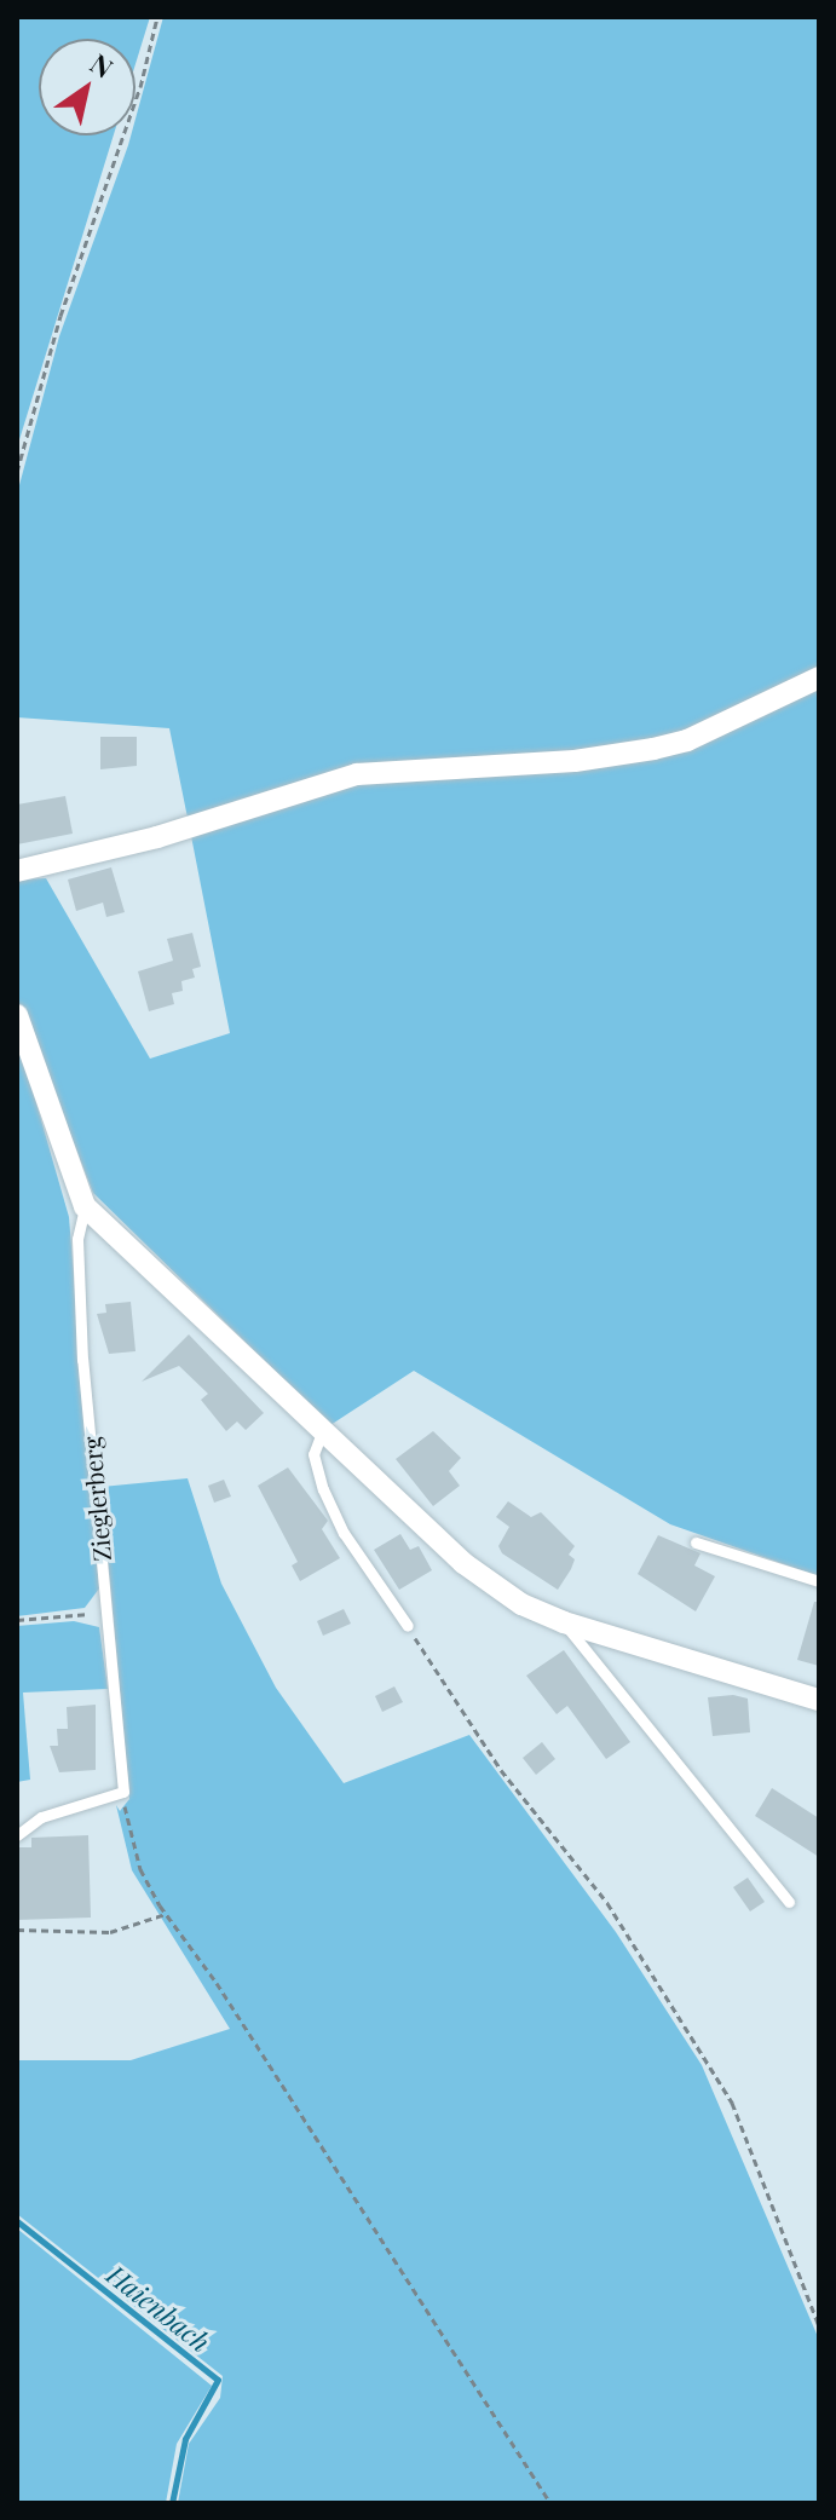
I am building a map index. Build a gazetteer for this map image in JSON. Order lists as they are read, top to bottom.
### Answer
{
  "streets": {
    "street": ["Zieglerberg"]
  },
  "water": ["Haienbach"],
  "north": "top right"
}
